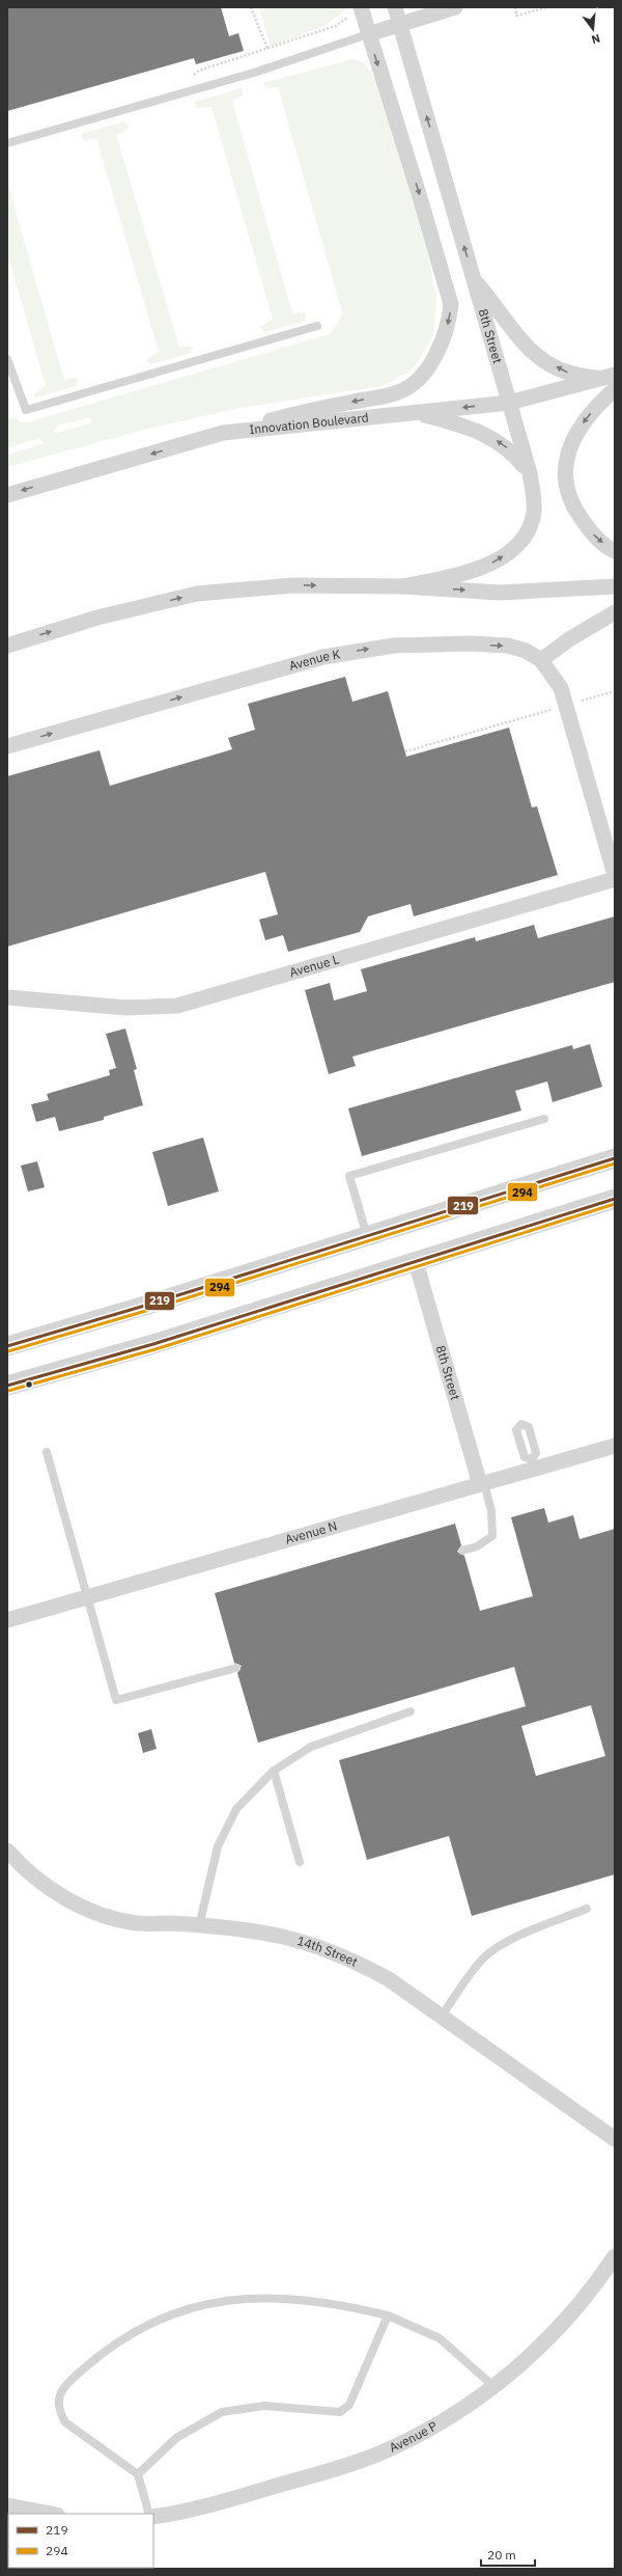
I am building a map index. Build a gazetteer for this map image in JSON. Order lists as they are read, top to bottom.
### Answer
{
  "streets": {
    "street": [
      "8th Street",
      "Innovation Boulevard",
      "Avenue K",
      "Avenue L",
      "Avenue N",
      "14th Street",
      "Avenue P"
    ]
  },
  "crossings": [
    ["8th Street", "Innovation Boulevard"],
    ["8th Street", "Avenue N"]
  ],
  "one_way": ["Innovation Boulevard"],
  "lines": ["transit line 219", "transit line 294"],
  "legend": ["219", "294"],
  "scale_bar": "20 m",
  "north": "bottom"
}
